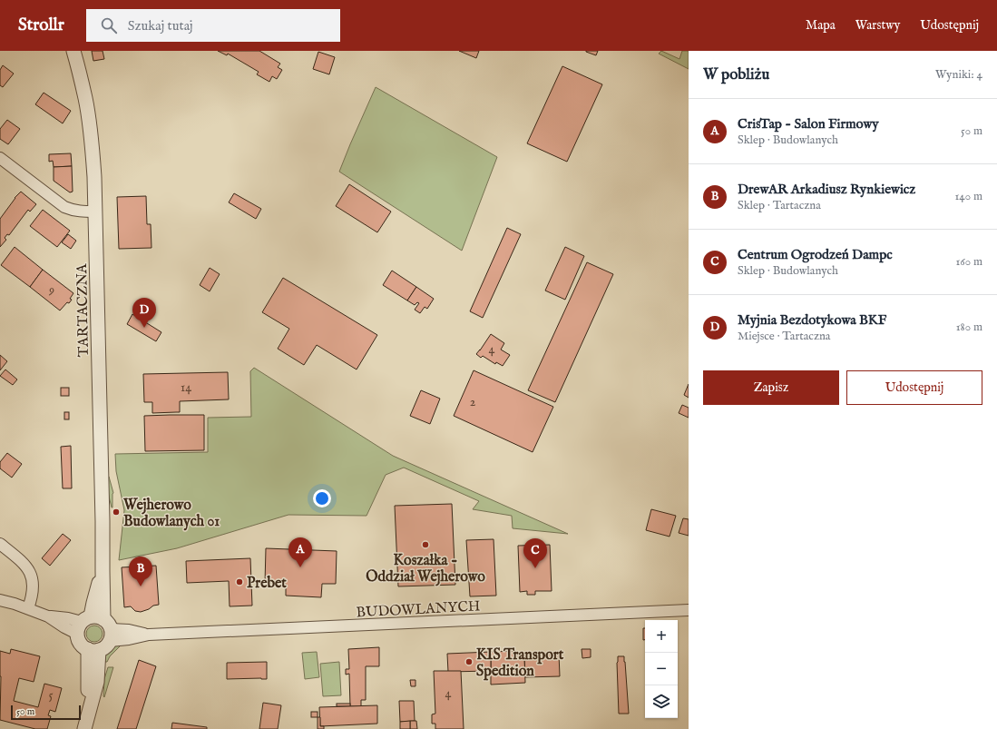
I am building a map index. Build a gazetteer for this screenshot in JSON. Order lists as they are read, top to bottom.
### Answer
{
  "streets": {
    "street": ["TARTACZNA", "BUDOWLANYCH"]
  },
  "crossings": [
    ["TARTACZNA", "BUDOWLANYCH"]
  ],
  "places": [
    "Wejherowo Budowlanych 01",
    "Koszałka - Oddział Wejherowo",
    "Prebet",
    "KIS Transport Spedition"
  ],
  "house_numbers": [
    "9",
    "4",
    "14",
    "2",
    "4",
    "5"
  ],
  "scale_bar": "50 m",
  "page": {
    "header": "Strollr",
    "search": "Szukaj tutaj",
    "nav": ["Mapa", "Warstwy", "Udostępnij"],
    "heading": ["W pobliżu", "Wyniki: 4"],
    "list": [
      {
        "mark": "A",
        "name": "CrisTap - Salon Firmowy",
        "note": "Sklep · Budowlanych",
        "value": "50 m"
      },
      {
        "mark": "B",
        "name": "DrewAR Arkadiusz Rynkiewicz",
        "note": "Sklep · Tartaczna",
        "value": "140 m"
      },
      {
        "mark": "C",
        "name": "Centrum Ogrodzeń Dampc",
        "note": "Sklep · Budowlanych",
        "value": "160 m"
      },
      {
        "mark": "D",
        "name": "Myjnia Bezdotykowa BKF",
        "note": "Miejsce · Tartaczna",
        "value": "180 m"
      }
    ],
    "pins": [
      "D",
      "A",
      "C",
      "B"
    ],
    "buttons": ["Zapisz", "Udostępnij"],
    "map_buttons": ["+", "−"],
    "scale": "50 m"
  }
}
